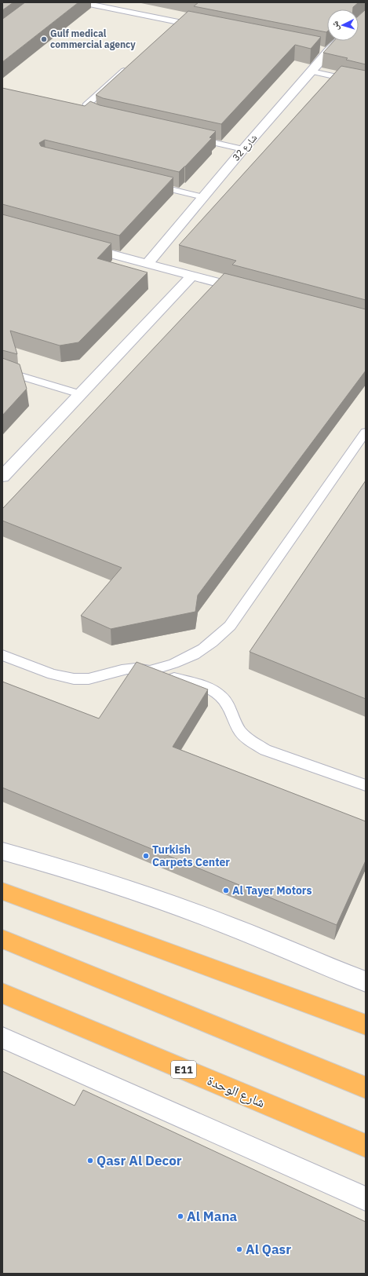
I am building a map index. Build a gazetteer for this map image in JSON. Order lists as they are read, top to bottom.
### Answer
{
  "streets": {
    "highway": ["E11", "شارع الوحدة"],
    "street": ["شارع 32"]
  },
  "places": [
    "Gulf medical commercial agency",
    "Turkish Carpets Center",
    "Al Tayer Motors",
    "Qasr Al Decor",
    "Al Mana",
    "Al Qasr"
  ],
  "north": "left"
}
